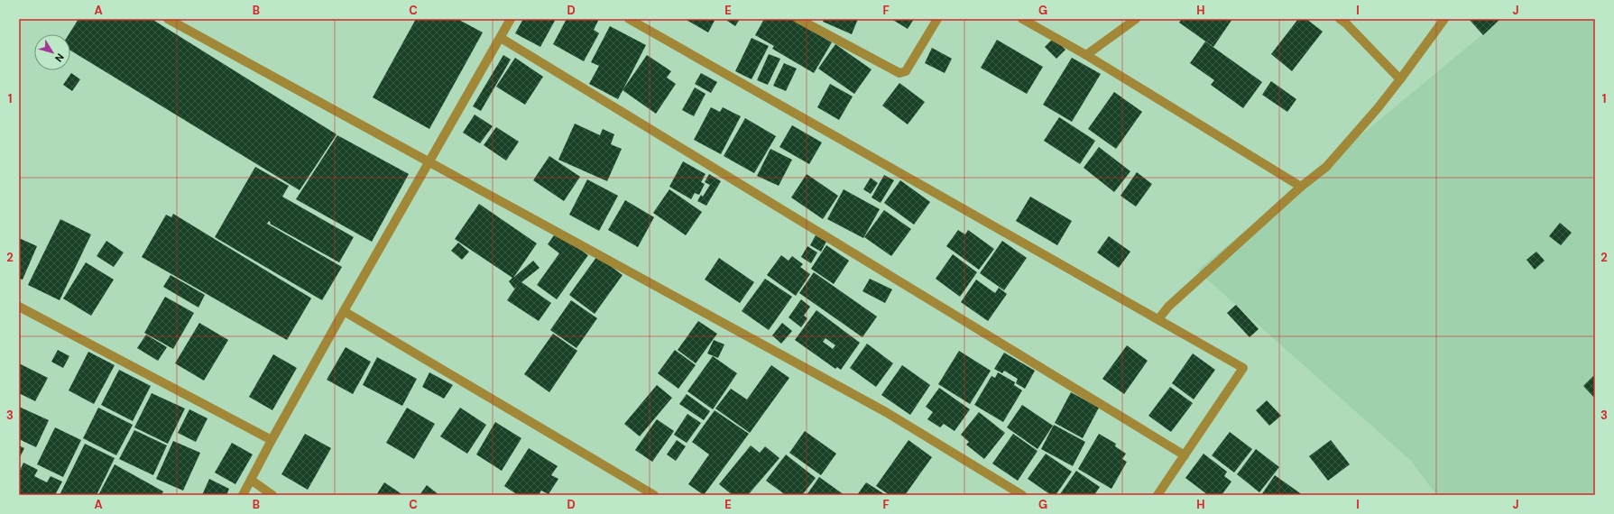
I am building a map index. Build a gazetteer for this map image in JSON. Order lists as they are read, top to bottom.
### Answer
{
  "north": "bottom right",
  "grid": {
    "columns": [
      "A",
      "B",
      "C",
      "D",
      "E",
      "F",
      "G",
      "H",
      "I",
      "J"
    ],
    "rows": ["1", "2", "3"]
  }
}
